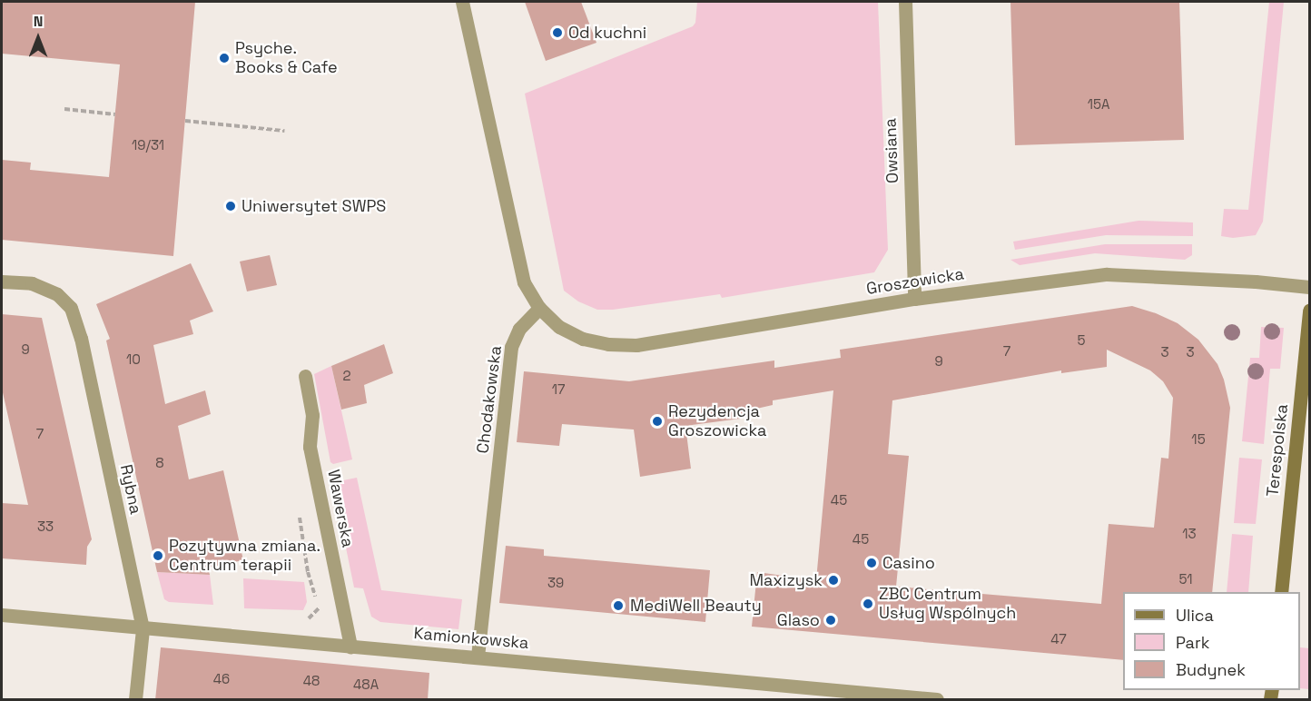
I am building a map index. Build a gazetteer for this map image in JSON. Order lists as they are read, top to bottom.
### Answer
{
  "streets": {
    "street": [
      "Owsiana",
      "Groszowicka",
      "Chodakowska",
      "Terespolska",
      "Rybna",
      "Wawerska",
      "Kamionkowska"
    ]
  },
  "crossings": [
    ["Owsiana", "Groszowicka"],
    ["Groszowicka", "Chodakowska"],
    ["Chodakowska", "Kamionkowska"],
    ["Rybna", "Kamionkowska"],
    ["Wawerska", "Kamionkowska"]
  ],
  "places": [
    "Od kuchni",
    "Psyche. Books & Cafe",
    "Uniwersytet SWPS",
    "Rezydencja Groszowicka",
    "Pozytywna zmiana. Centrum terapii",
    "Casino",
    "Maxizysk",
    "ZBC Centrum Usług Wspólnych",
    "MediWell Beauty",
    "Glaso"
  ],
  "house_numbers": [
    "15A",
    "19/31",
    "5",
    "9",
    "7",
    "3",
    "3",
    "10",
    "9",
    "2",
    "17",
    "7",
    "15",
    "8",
    "45",
    "33",
    "13",
    "45",
    "51",
    "39",
    "47",
    "46",
    "48",
    "48A"
  ],
  "legend": ["Ulica", "Park", "Budynek"],
  "north": "top"
}
